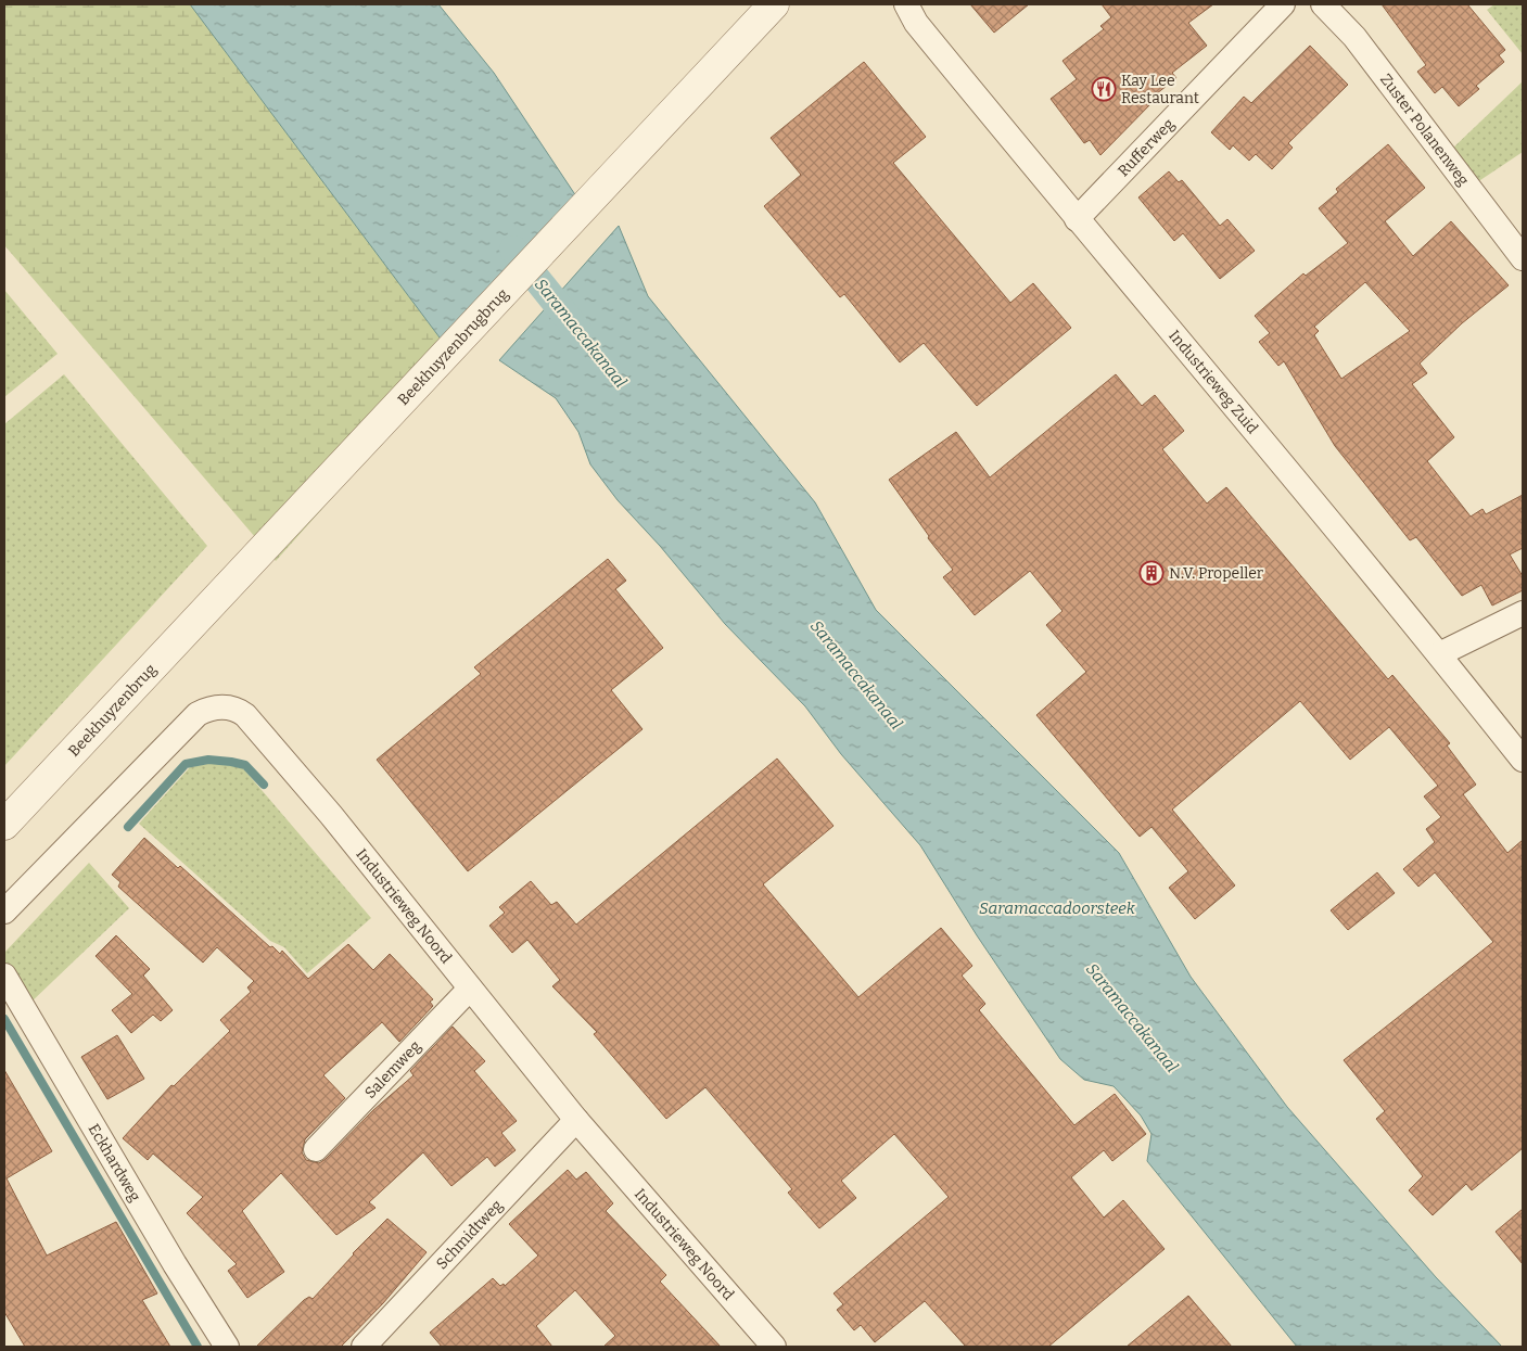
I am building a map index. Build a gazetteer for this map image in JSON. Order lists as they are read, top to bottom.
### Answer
{
  "streets": {
    "street": [
      "Zuster Polanenweg",
      "Rufferweg",
      "Beekhuyzenbrugbrug",
      "Industrieweg Zuid",
      "Beekhuyzenbrug",
      "Industrieweg Noord",
      "Salemweg",
      "Eckhardweg",
      "Schmidtweg"
    ]
  },
  "crossings": [
    ["Rufferweg", "Industrieweg Zuid"],
    ["Beekhuyzenbrugbrug", "Beekhuyzenbrug"],
    ["Industrieweg Noord", "Salemweg"],
    ["Industrieweg Noord", "Schmidtweg"]
  ],
  "water": ["Saramaccakanaal", "Saramaccadoorsteek"],
  "places": {
    "restaurant": ["Kay Lee Restaurant"],
    "building": ["N.V. Propeller"]
  }
}
